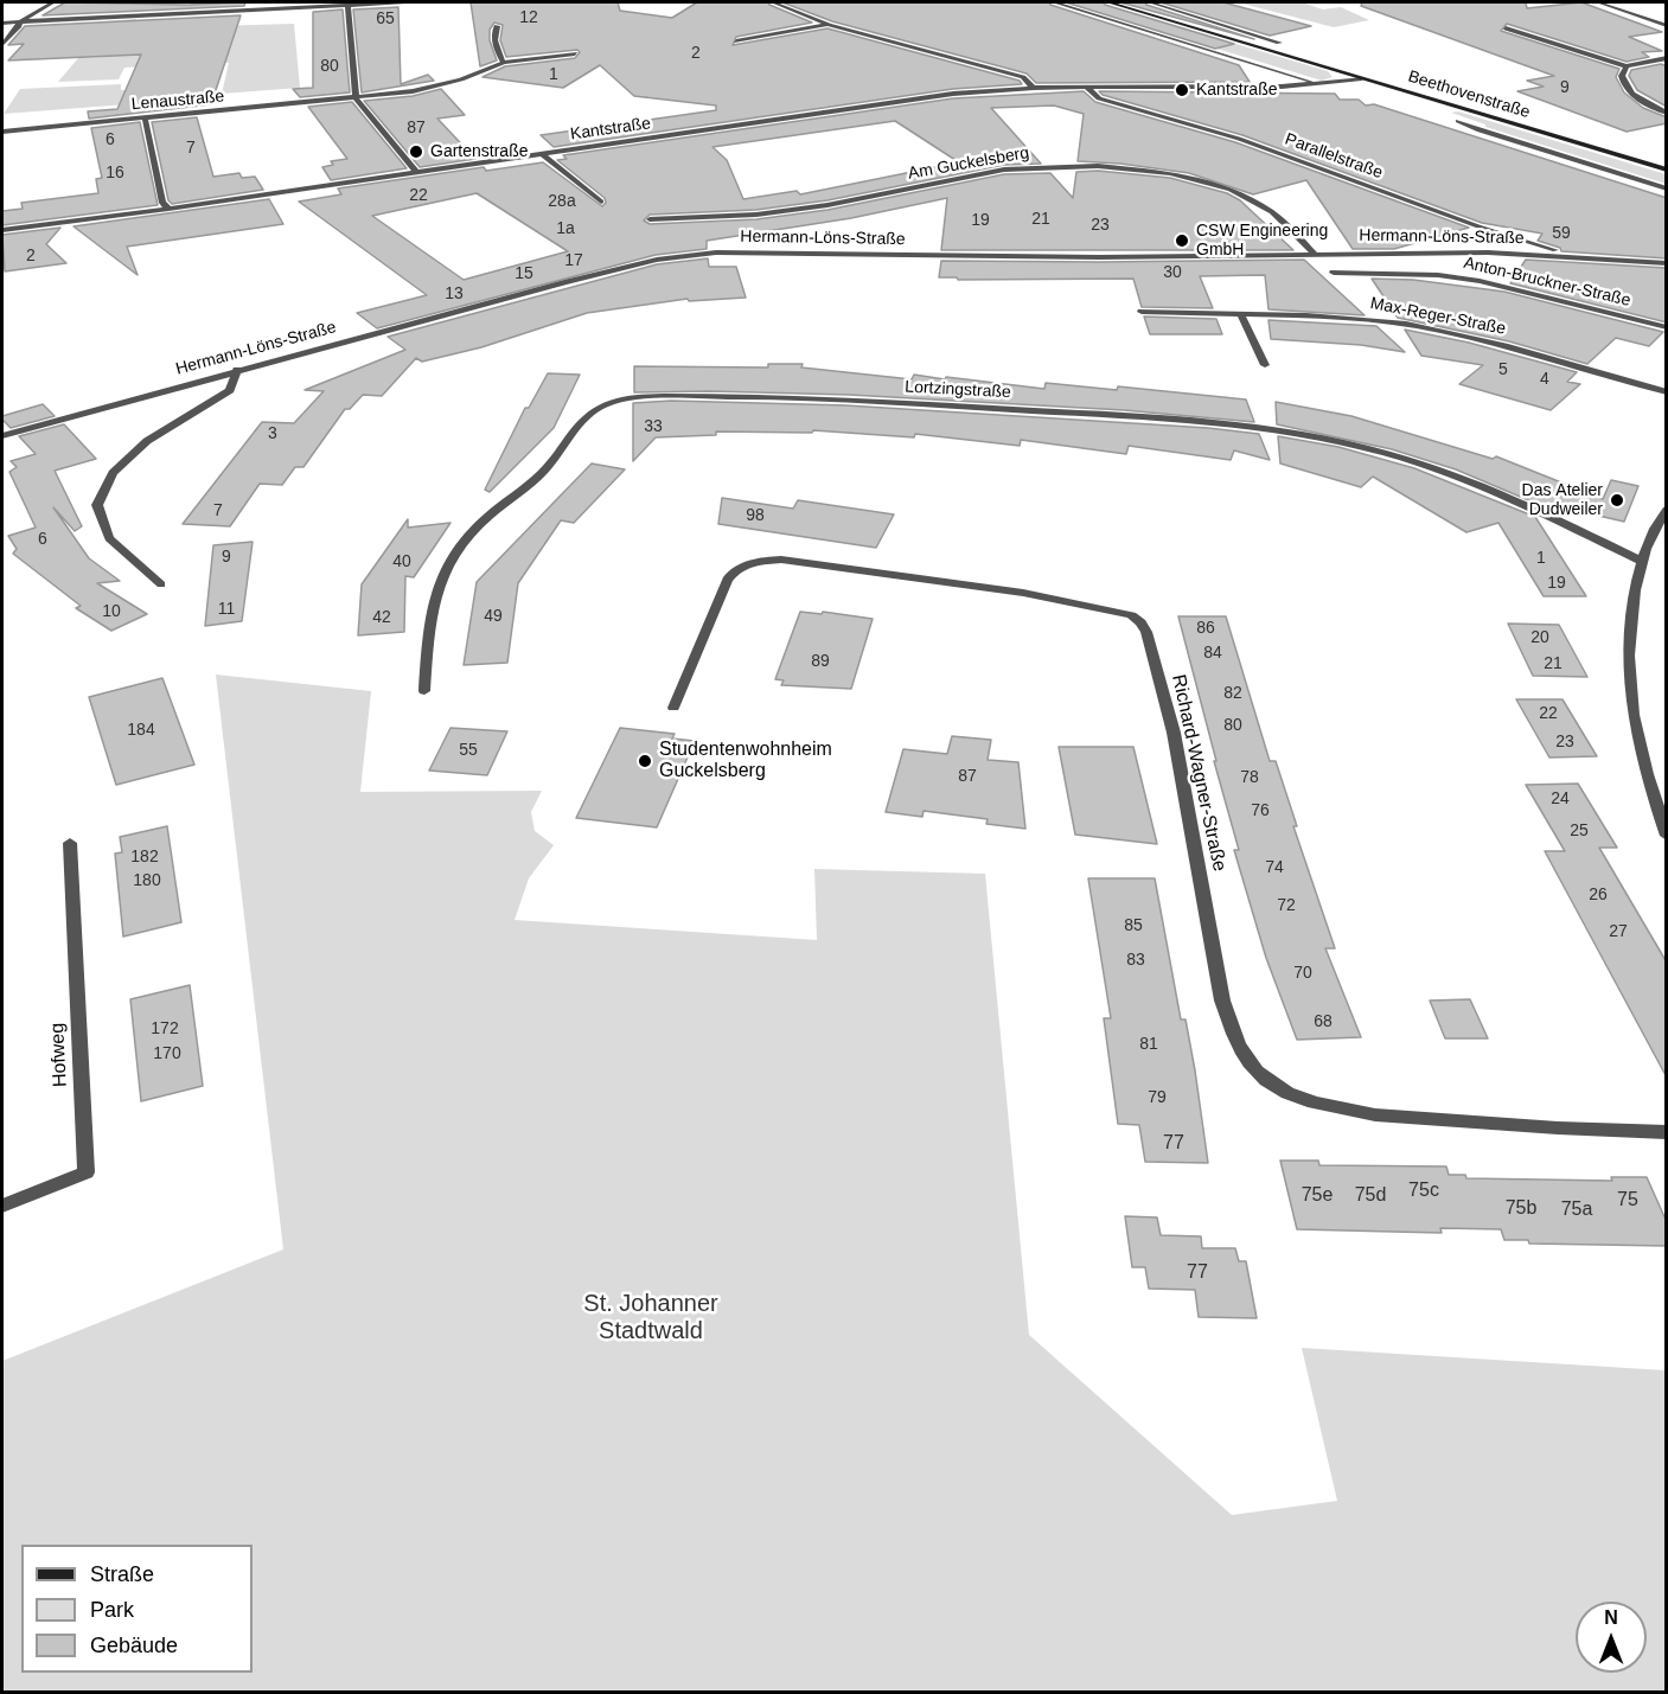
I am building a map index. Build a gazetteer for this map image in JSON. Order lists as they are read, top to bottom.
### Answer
{
  "streets": {
    "street": [
      "Beethovenstraße",
      "Lenaustraße",
      "Kantstraße",
      "Parallelstraße",
      "Am Guckelsberg",
      "Hermann-Löns-Straße",
      "Anton-Bruckner-Straße",
      "Max-Reger-Straße",
      "Lortzingstraße",
      "Richard-Wagner-Straße",
      "Hofweg"
    ]
  },
  "crossings": [
    ["Beethovenstraße", "Kantstraße"],
    ["Kantstraße", "Parallelstraße"],
    ["Parallelstraße", "Hermann-Löns-Straße"],
    ["Am Guckelsberg", "Hermann-Löns-Straße"]
  ],
  "parks": ["St. Johanner Stadtwald"],
  "places": [
    "Kantstraße",
    "Gartenstraße",
    "CSW Engineering GmbH",
    "Das Atelier Dudweiler",
    "Studentenwohnheim Guckelsberg"
  ],
  "house_numbers": [
    "12",
    "65",
    "2",
    "80",
    "1",
    "9",
    "87",
    "6",
    "7",
    "16",
    "22",
    "28a",
    "21",
    "19",
    "23",
    "1a",
    "59",
    "2",
    "17",
    "30",
    "15",
    "13",
    "5",
    "4",
    "33",
    "3",
    "7",
    "98",
    "6",
    "9",
    "1",
    "40",
    "19",
    "11",
    "10",
    "49",
    "42",
    "86",
    "20",
    "84",
    "89",
    "21",
    "82",
    "22",
    "80",
    "184",
    "23",
    "55",
    "87",
    "78",
    "24",
    "76",
    "25",
    "182",
    "74",
    "180",
    "26",
    "72",
    "85",
    "27",
    "83",
    "70",
    "68",
    "172",
    "81",
    "170",
    "79",
    "77",
    "75c",
    "75e",
    "75d",
    "75",
    "75b",
    "75a",
    "77"
  ],
  "legend": ["Straße", "Park", "Gebäude"],
  "north": "top"
}
